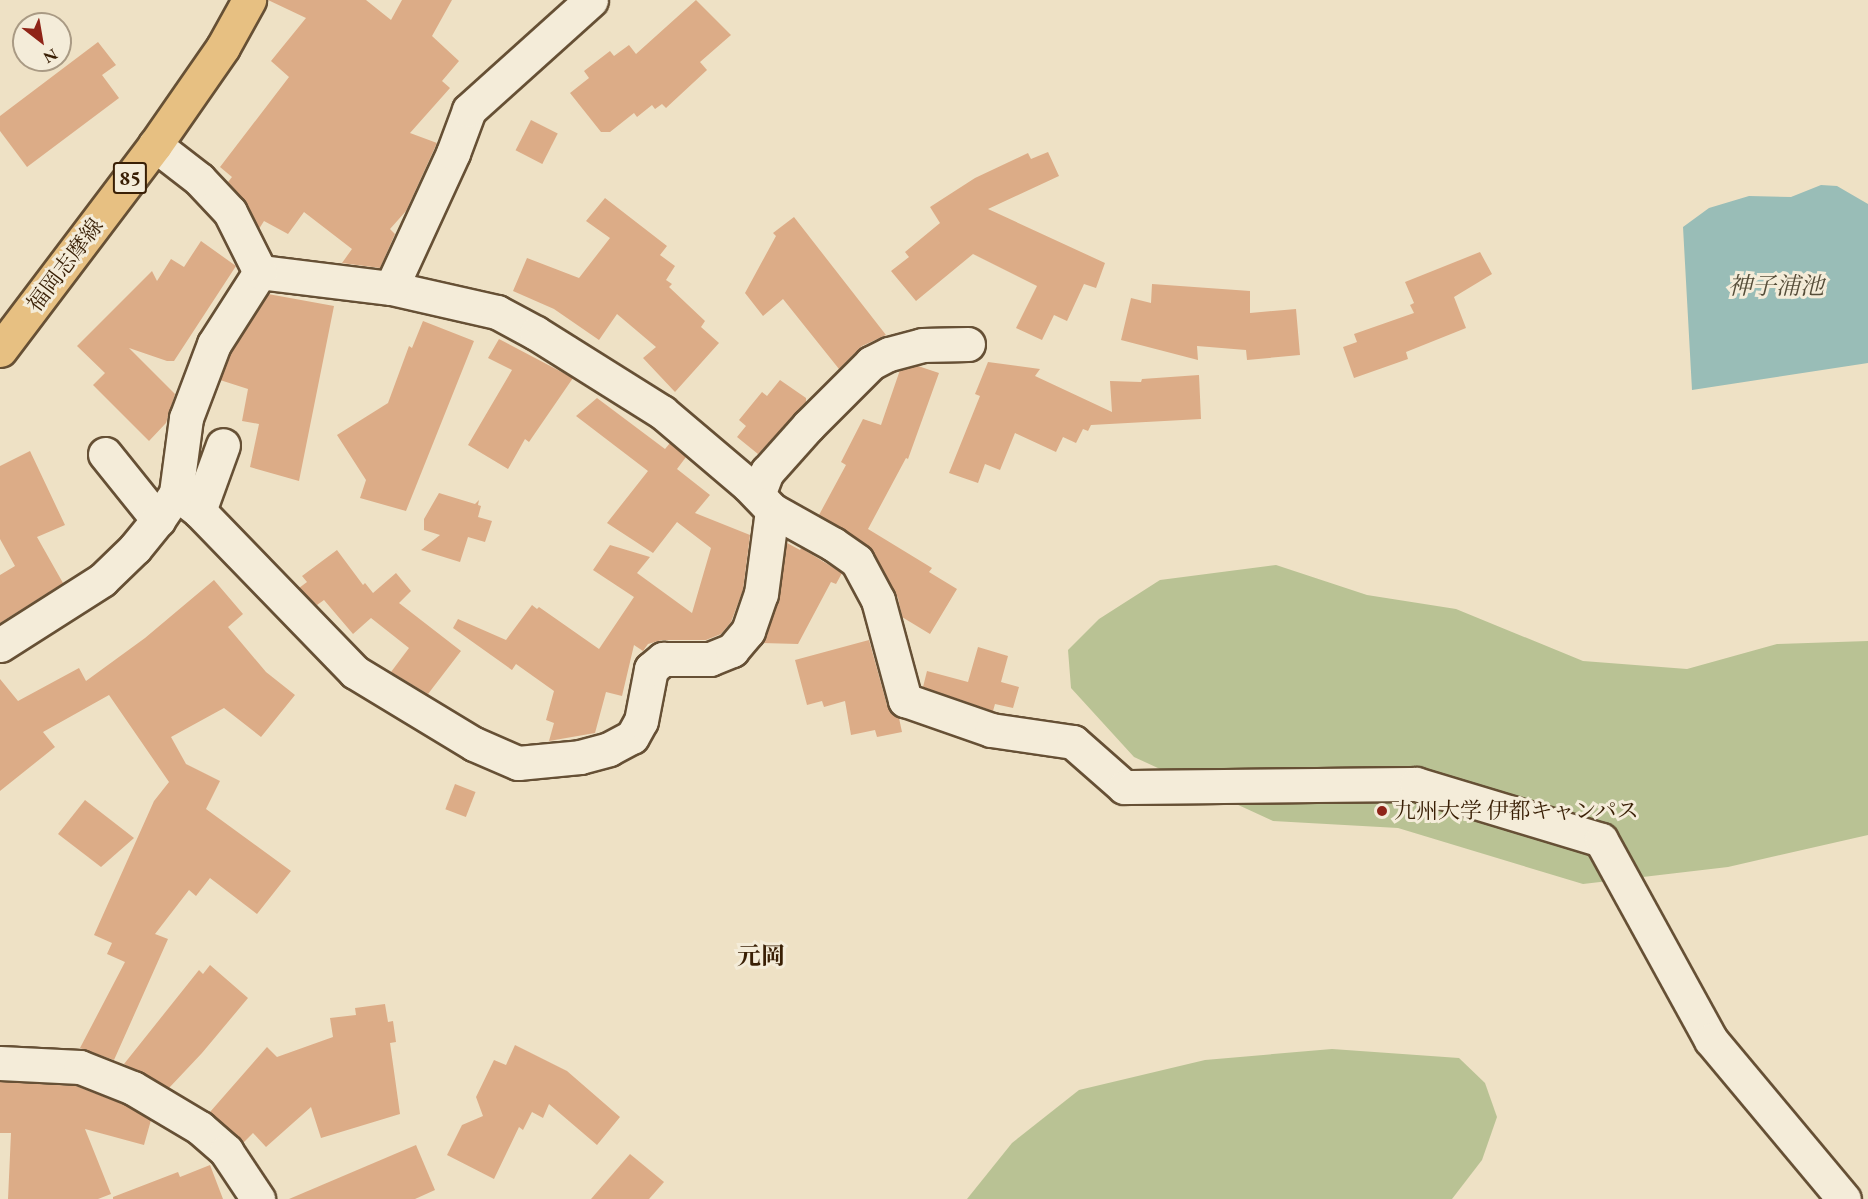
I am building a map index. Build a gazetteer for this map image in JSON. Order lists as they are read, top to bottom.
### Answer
{
  "streets": {
    "main road": ["85", "福岡志摩線"]
  },
  "districts": ["元岡"],
  "water": ["神子浦池"],
  "places": ["九州大学 伊都キャンパス"],
  "north": "bottom right"
}
